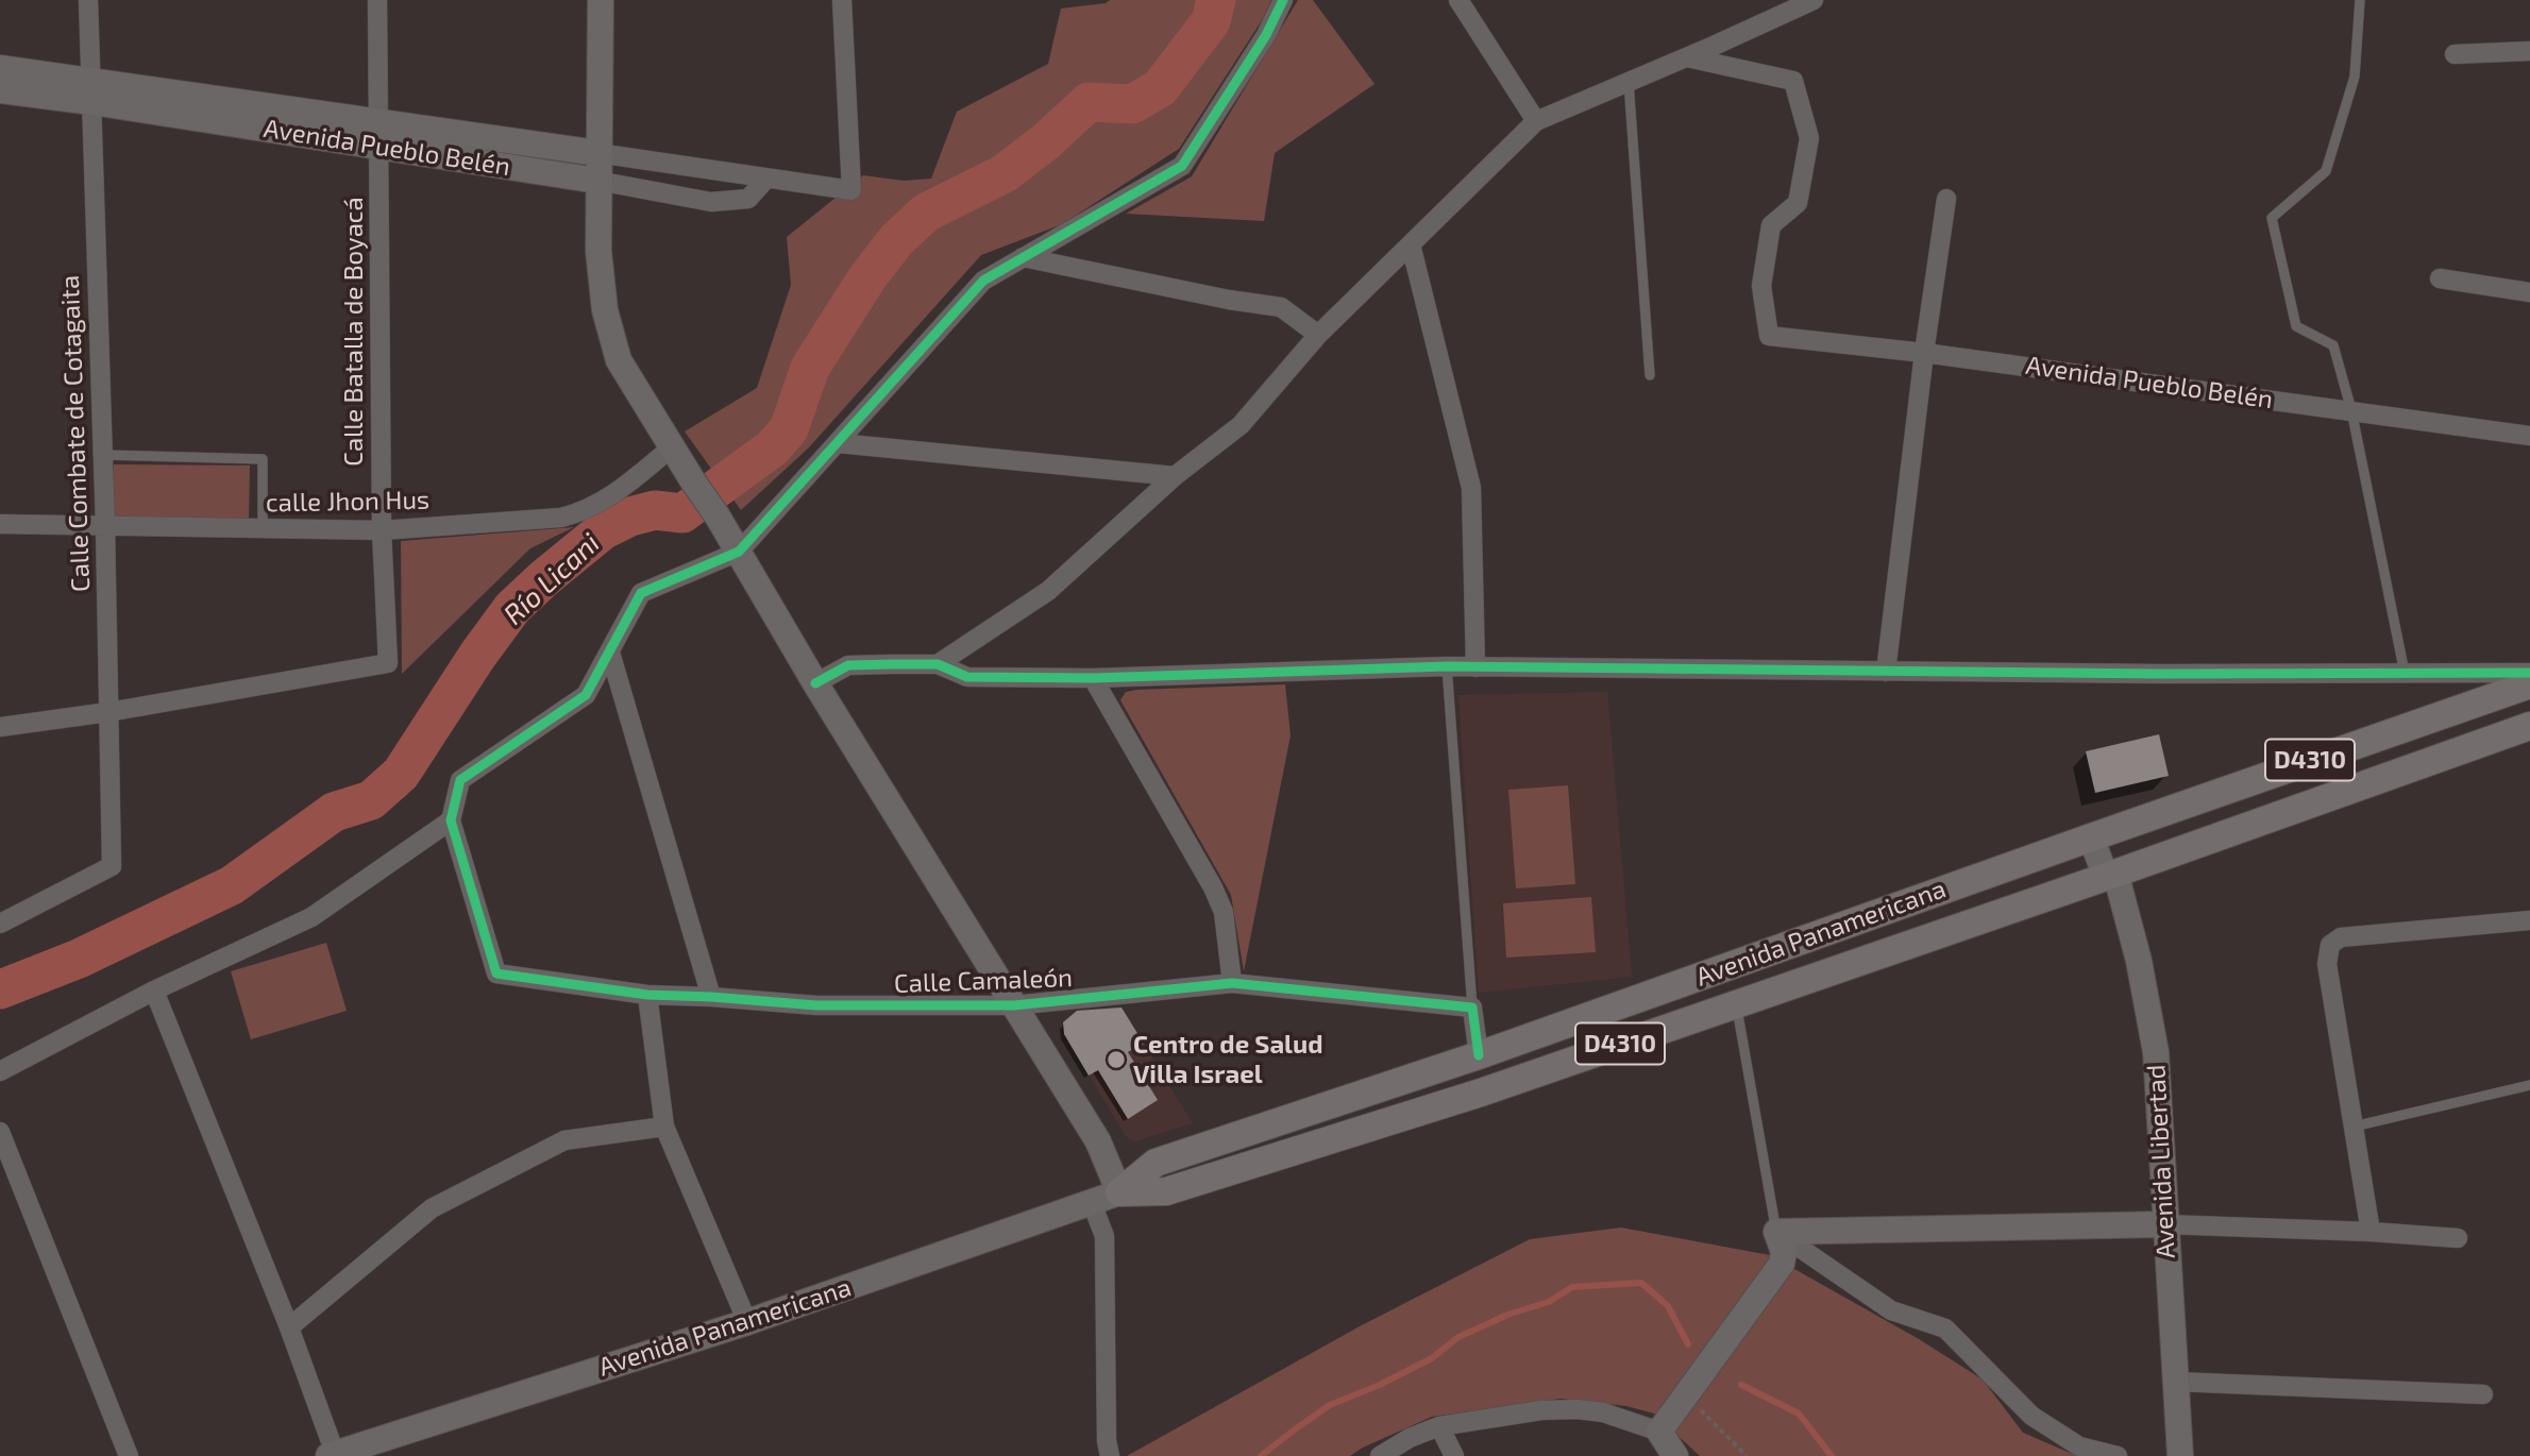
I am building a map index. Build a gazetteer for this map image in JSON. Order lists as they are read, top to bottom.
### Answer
{
  "streets": {
    "main road": ["D4310", "Avenida Panamericana"],
    "street": [
      "Avenida Pueblo Belén",
      "Calle Batalla de Boyacá",
      "Calle Combate de Cotagaita",
      "calle Jhon Hus",
      "Calle Camaleón",
      "Avenida Libertad"
    ]
  },
  "crossings": [
    ["Avenida Pueblo Belén", "Calle Batalla de Boyacá"],
    ["Avenida Pueblo Belén", "Calle Combate de Cotagaita"],
    ["Calle Batalla de Boyacá", "Calle Combate de Cotagaita"],
    ["Calle Batalla de Boyacá", "calle Jhon Hus"],
    ["Calle Combate de Cotagaita", "calle Jhon Hus"],
    ["Avenida Panamericana", "Avenida Libertad"]
  ],
  "water": ["Río Licani"],
  "places": ["Centro de Salud Villa Israel"]
}
